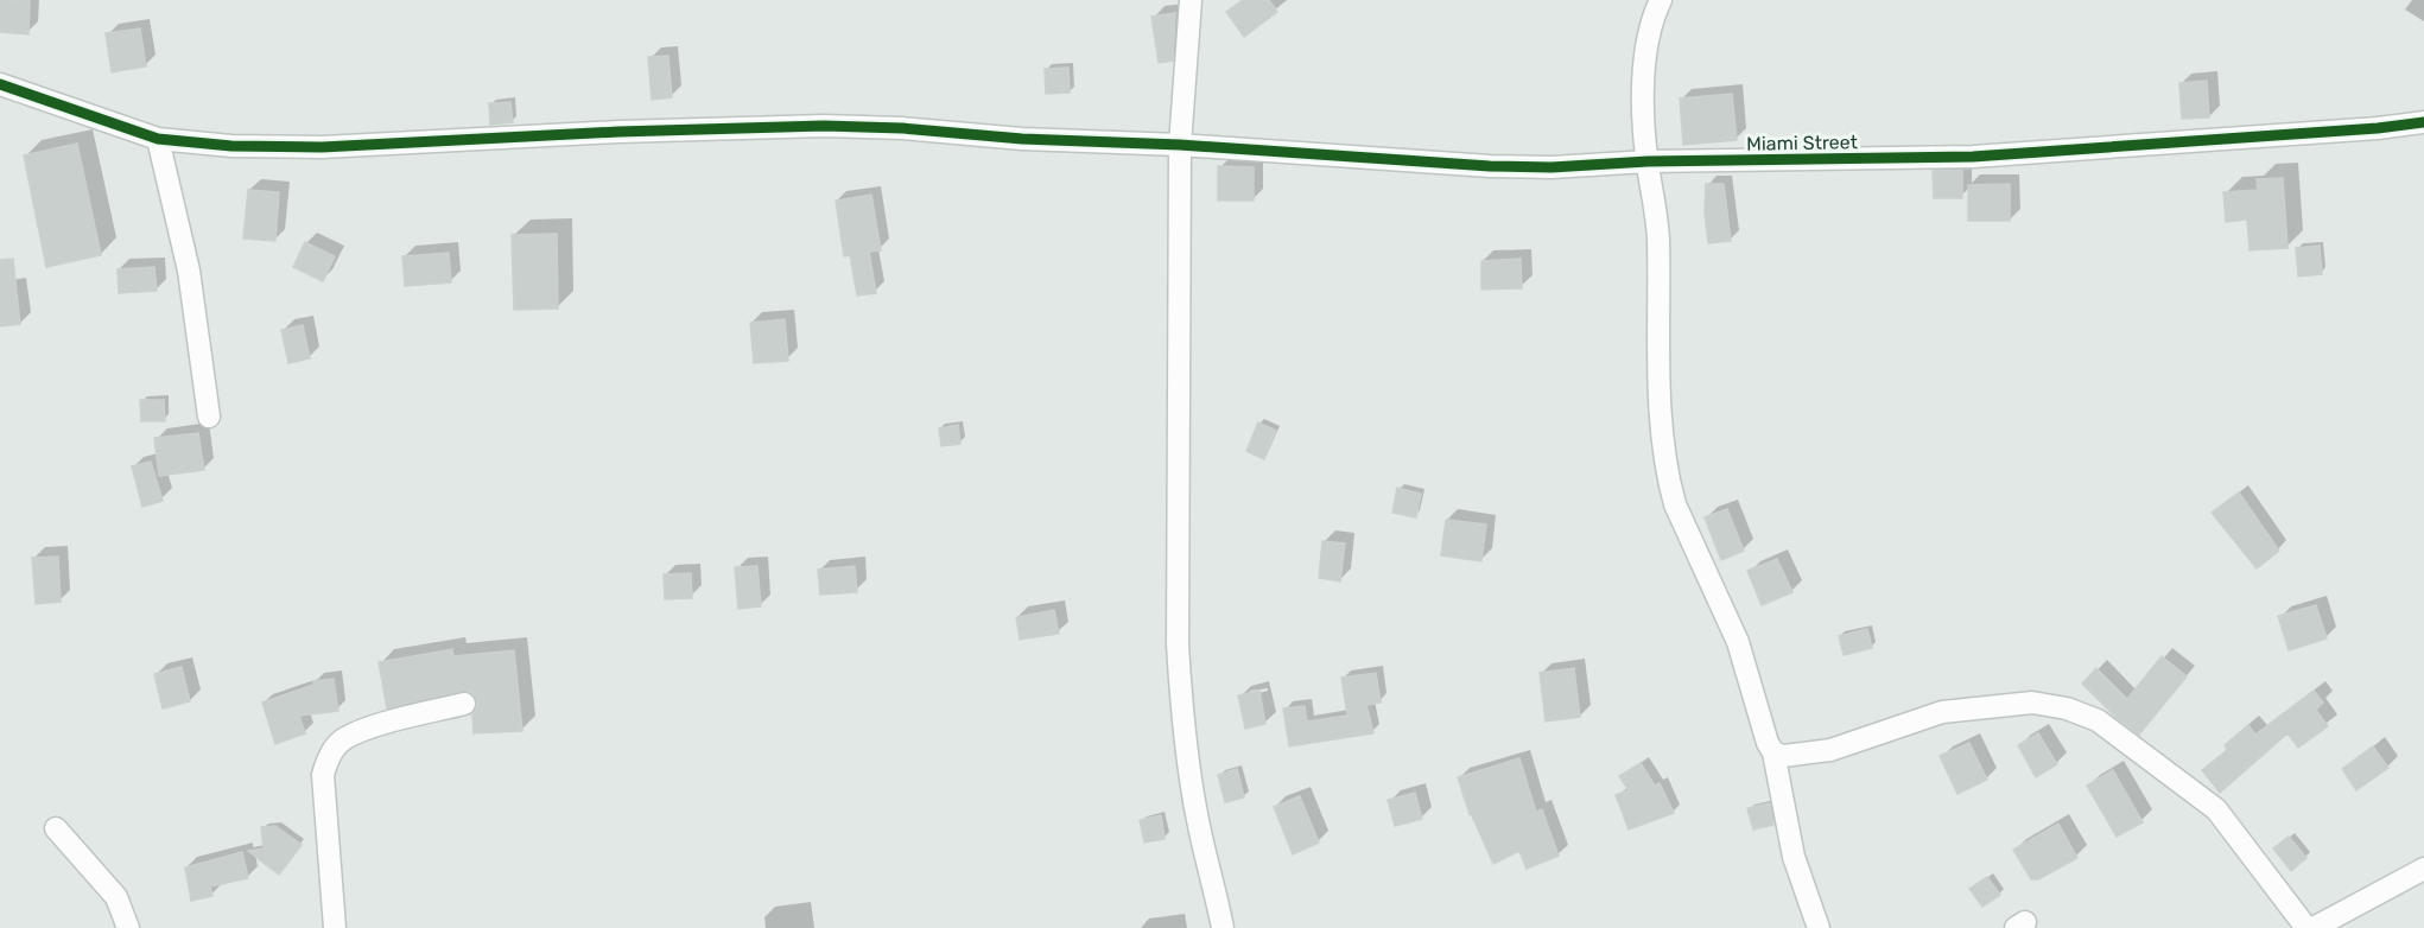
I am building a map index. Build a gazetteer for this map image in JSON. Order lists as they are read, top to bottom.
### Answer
{
  "streets": {
    "street": ["Miami Street"]
  }
}
